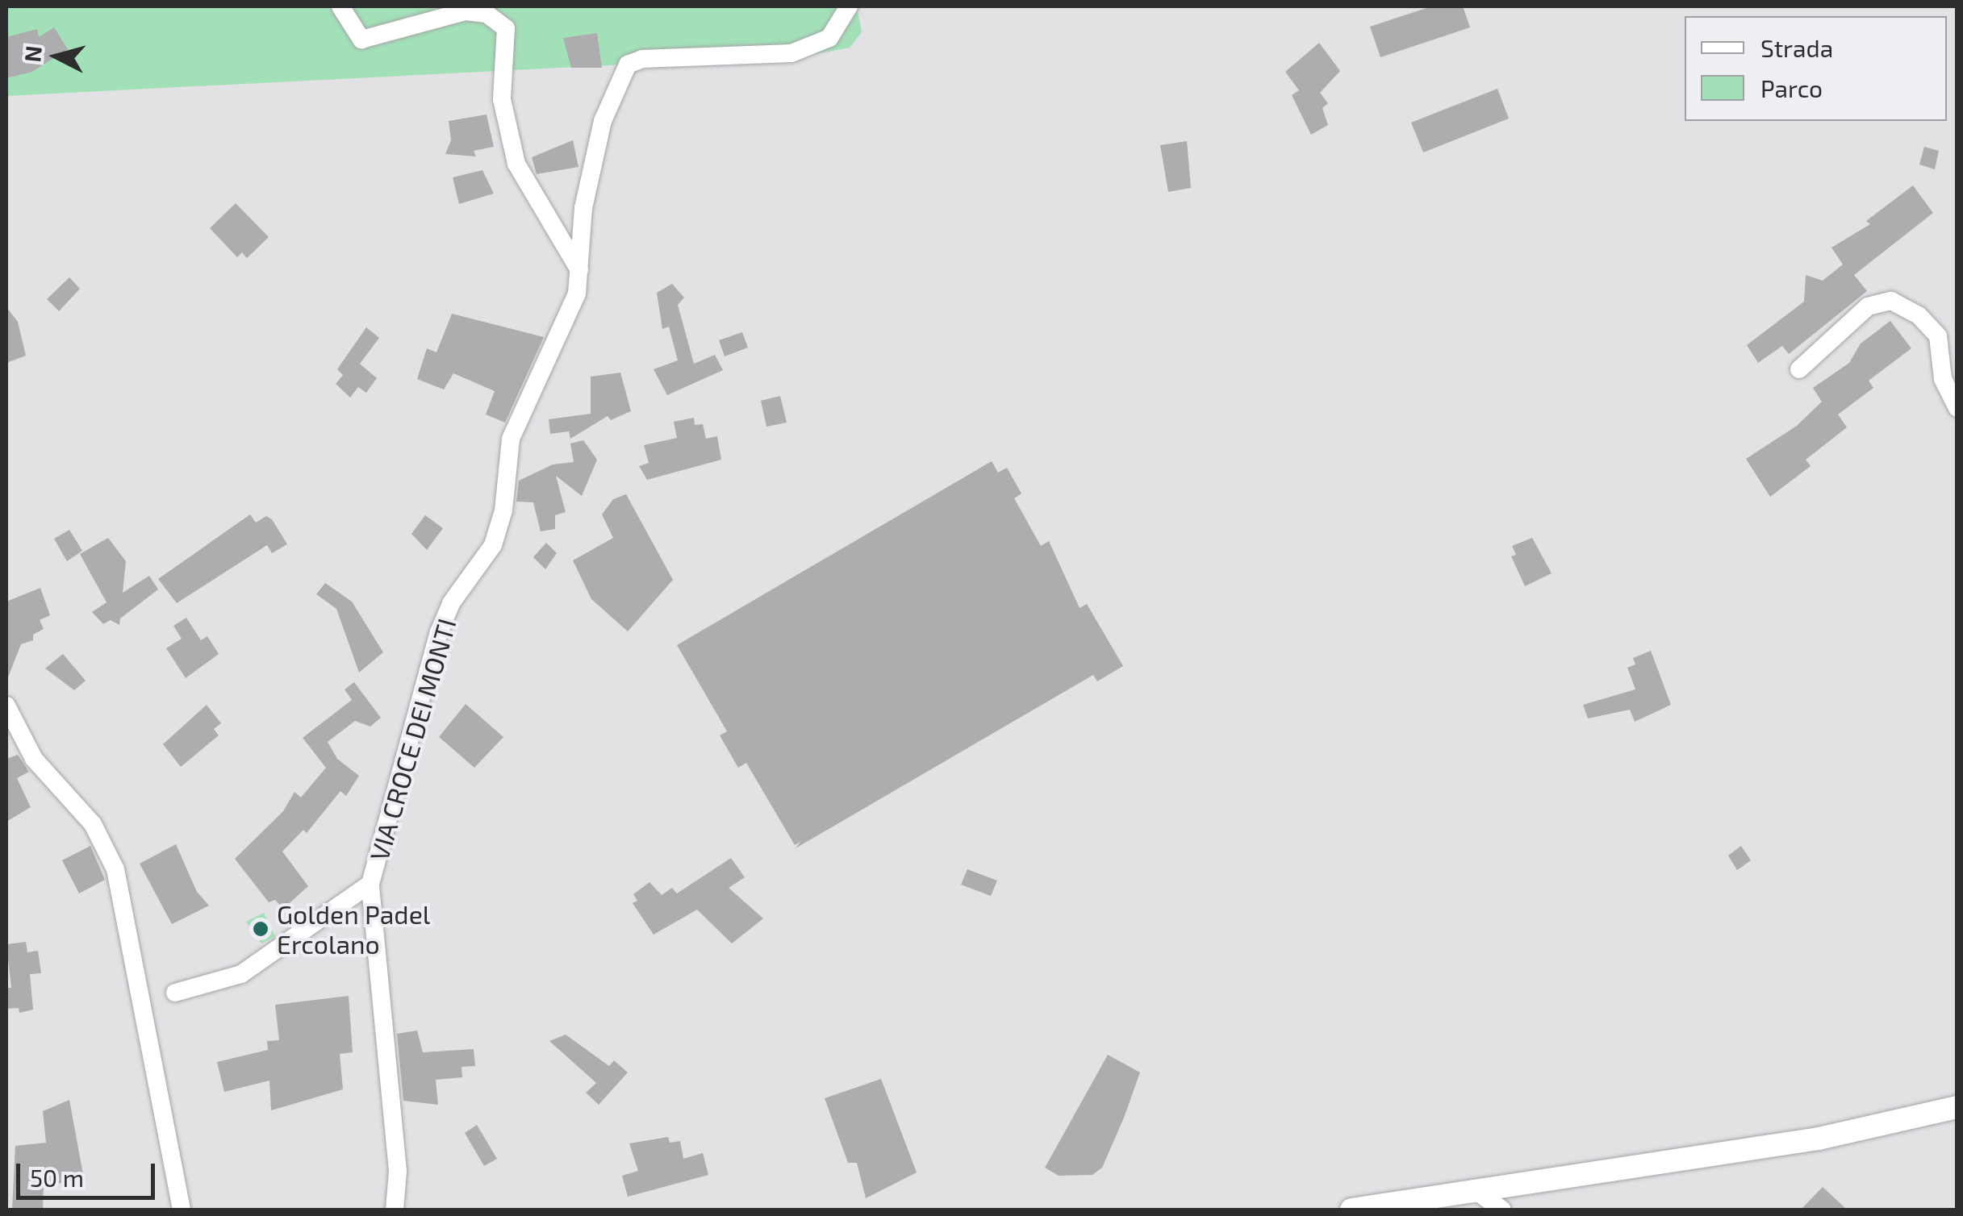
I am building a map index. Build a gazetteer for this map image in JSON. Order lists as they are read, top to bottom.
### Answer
{
  "streets": {
    "street": ["VIA CROCE DEI MONTI"]
  },
  "places": ["Golden Padel Ercolano"],
  "legend": ["Strada", "Parco"],
  "scale_bar": "50 m",
  "north": "left"
}
